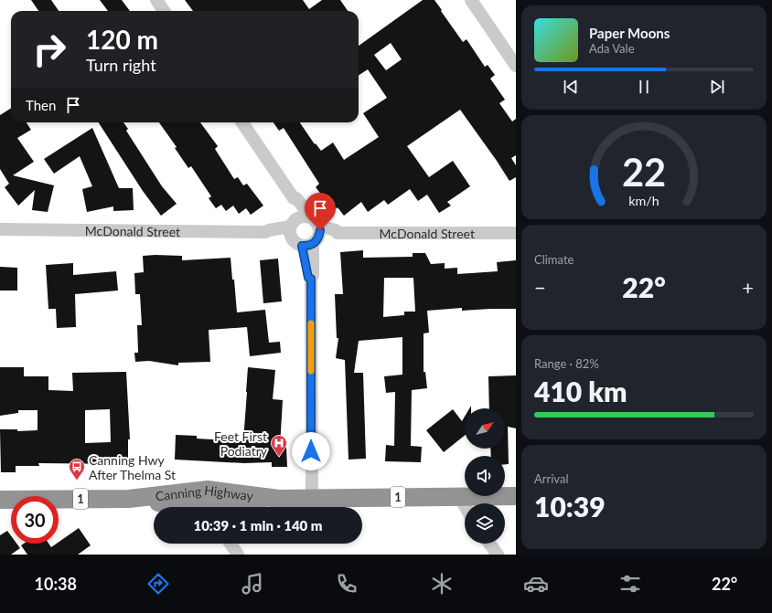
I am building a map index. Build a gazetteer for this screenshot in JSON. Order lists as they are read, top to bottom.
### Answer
{
  "streets": {
    "highway": ["Canning Highway", "1"],
    "street": ["McDonald Street"]
  },
  "places": {
    "hospital": ["Feet First Podiatry"],
    "bus stop": ["Canning Hwy After Thelma St"]
  },
  "north": "top right",
  "page": {
    "turn": ["120 m", "Turn right"],
    "song": ["Paper Moons", "Ada Vale"],
    "then": "Then",
    "tile": [
      "Climate",
      ["Range · 82%", "410 km"],
      ["Arrival", "10:39"]
    ],
    "heat": ["−", "22°", "+"],
    "limit": "30",
    "trip": "10:39 · 1 min · 140 m",
    "tabs": ["10:38", "22°"],
    "gauge": ["22", "km/h"]
  }
}
